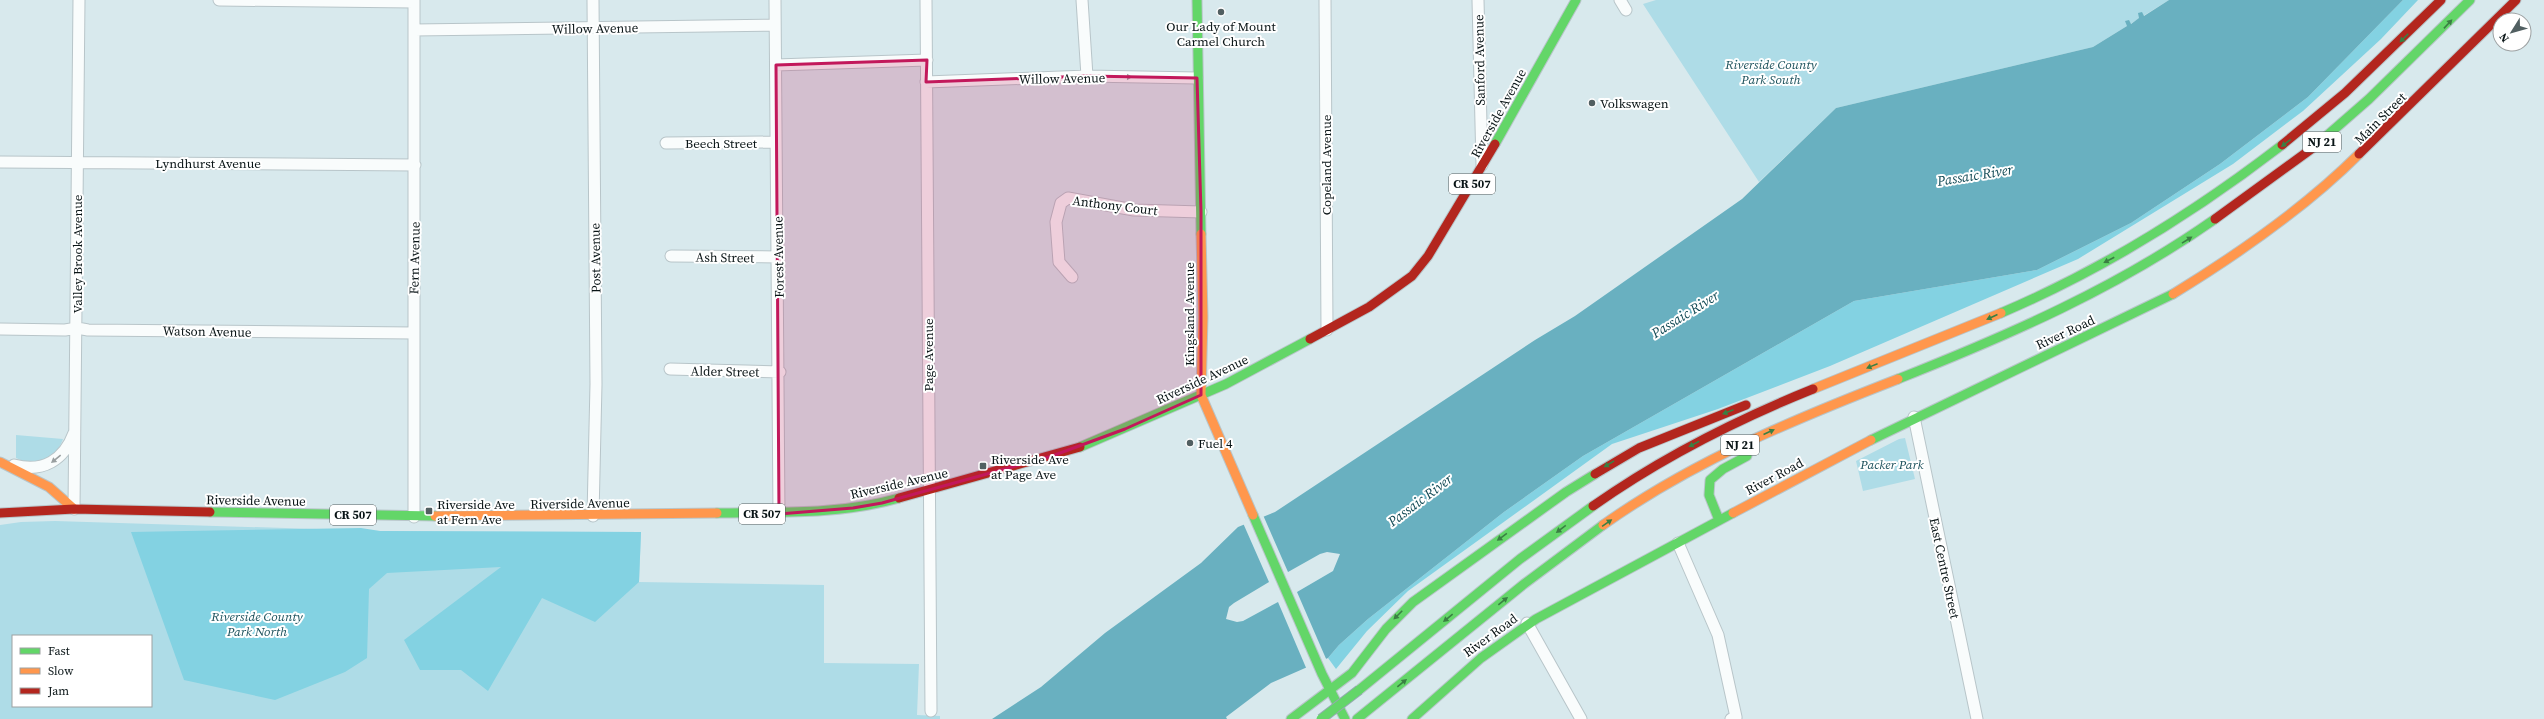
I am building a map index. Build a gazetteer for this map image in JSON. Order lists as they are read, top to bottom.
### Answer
{
  "streets": {
    "main road": [
      "Riverside Avenue",
      "Main Street",
      "NJ 21",
      "CR 507",
      "Kingsland Avenue",
      "River Road"
    ],
    "street": [
      "Willow Avenue",
      "Sanford Avenue",
      "Beech Street",
      "Lyndhurst Avenue",
      "Copeland Avenue",
      "Anthony Court",
      "Valley Brook Avenue",
      "Ash Street",
      "Forest Avenue",
      "Fern Avenue",
      "Post Avenue",
      "Watson Avenue",
      "Page Avenue",
      "Alder Street",
      "East Centre Street"
    ]
  },
  "crossings": [
    ["Willow Avenue", "Forest Avenue"],
    ["Willow Avenue", "Fern Avenue"],
    ["Willow Avenue", "Post Avenue"],
    ["Willow Avenue", "Kingsland Avenue"],
    ["Willow Avenue", "Page Avenue"],
    ["Sanford Avenue", "Riverside Avenue"],
    ["Riverside Avenue", "Copeland Avenue"],
    ["Riverside Avenue", "Valley Brook Avenue"],
    ["Riverside Avenue", "Forest Avenue"],
    ["Riverside Avenue", "Fern Avenue"],
    ["Riverside Avenue", "Post Avenue"],
    ["Riverside Avenue", "Kingsland Avenue"],
    ["Riverside Avenue", "Page Avenue"],
    ["Main Street", "River Road"],
    ["Beech Street", "Forest Avenue"],
    ["Lyndhurst Avenue", "Valley Brook Avenue"],
    ["Lyndhurst Avenue", "Fern Avenue"],
    ["Anthony Court", "Kingsland Avenue"],
    ["Valley Brook Avenue", "Watson Avenue"],
    ["Ash Street", "Forest Avenue"],
    ["Forest Avenue", "Alder Street"],
    ["Fern Avenue", "Watson Avenue"],
    ["River Road", "East Centre Street"]
  ],
  "water": ["Passaic River"],
  "parks": ["Riverside County Park South", "Packer Park", "Riverside County Park North"],
  "places": {
    "other": ["Our Lady of Mount Carmel Church", "Volkswagen", "Fuel 4"],
    "transit": ["Riverside Ave at Page Ave", "Riverside Ave at Fern Ave"]
  },
  "legend": ["Fast", "Slow", "Jam"],
  "north": "bottom left"
}
